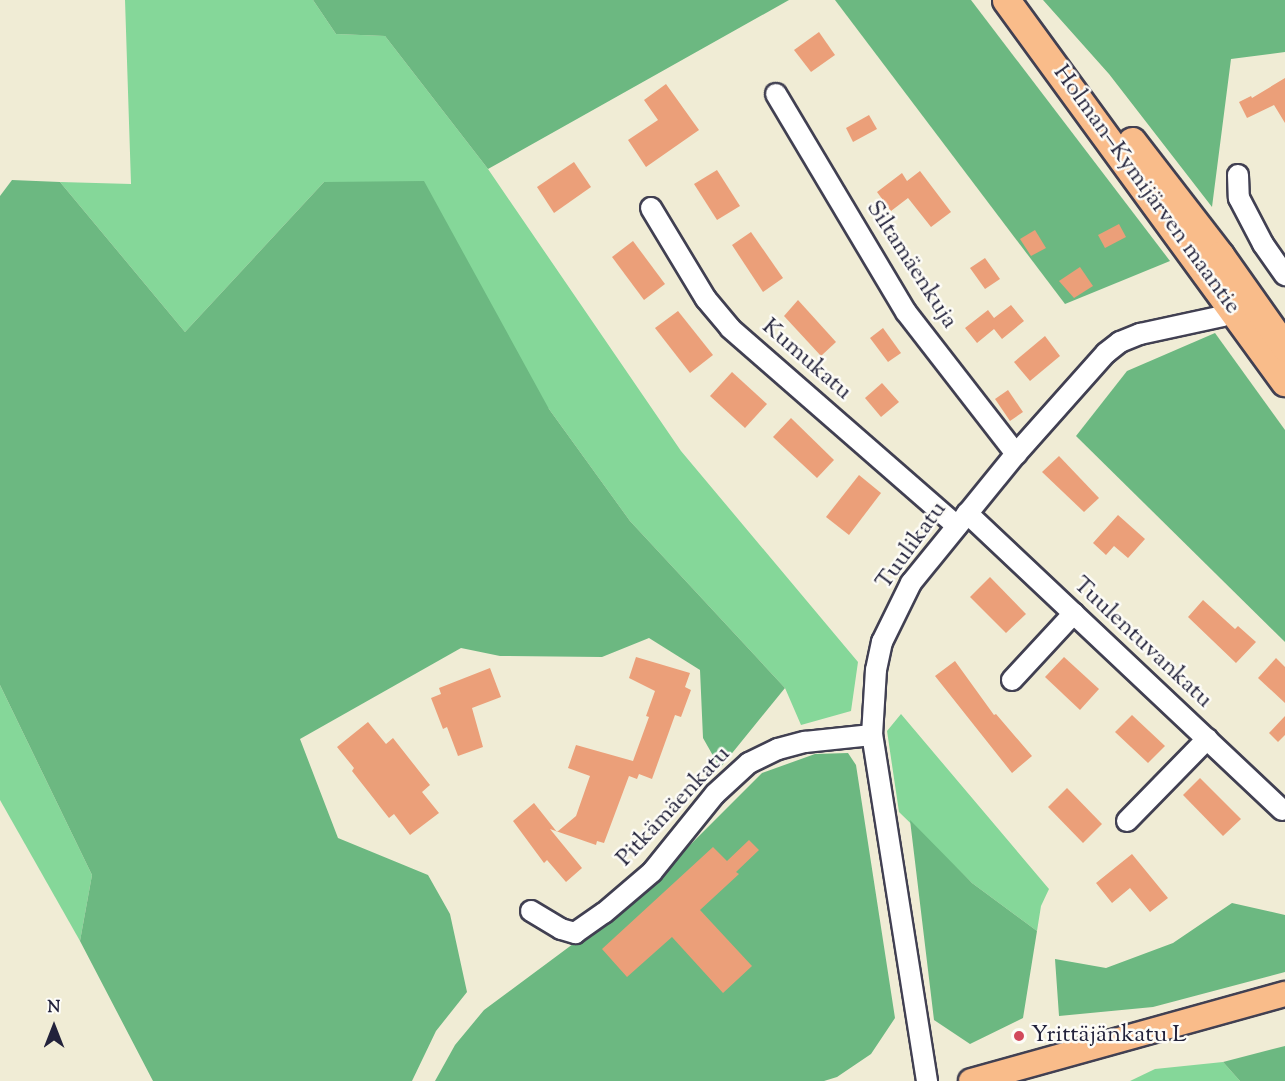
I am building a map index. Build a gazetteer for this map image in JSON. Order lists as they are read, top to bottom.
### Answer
{
  "streets": {
    "highway": ["Holman–Kymijärven maantie"],
    "street": [
      "Siltamäenkuja",
      "Kumukatu",
      "Tuulikatu",
      "Tuulentuvankatu",
      "Pitkämäenkatu"
    ]
  },
  "crossings": [
    ["Siltamäenkuja", "Tuulikatu"],
    ["Kumukatu", "Tuulikatu"],
    ["Kumukatu", "Tuulentuvankatu"],
    ["Tuulikatu", "Tuulentuvankatu"],
    ["Tuulikatu", "Pitkämäenkatu"]
  ],
  "places": ["Yrittäjänkatu L"],
  "north": "top"
}
